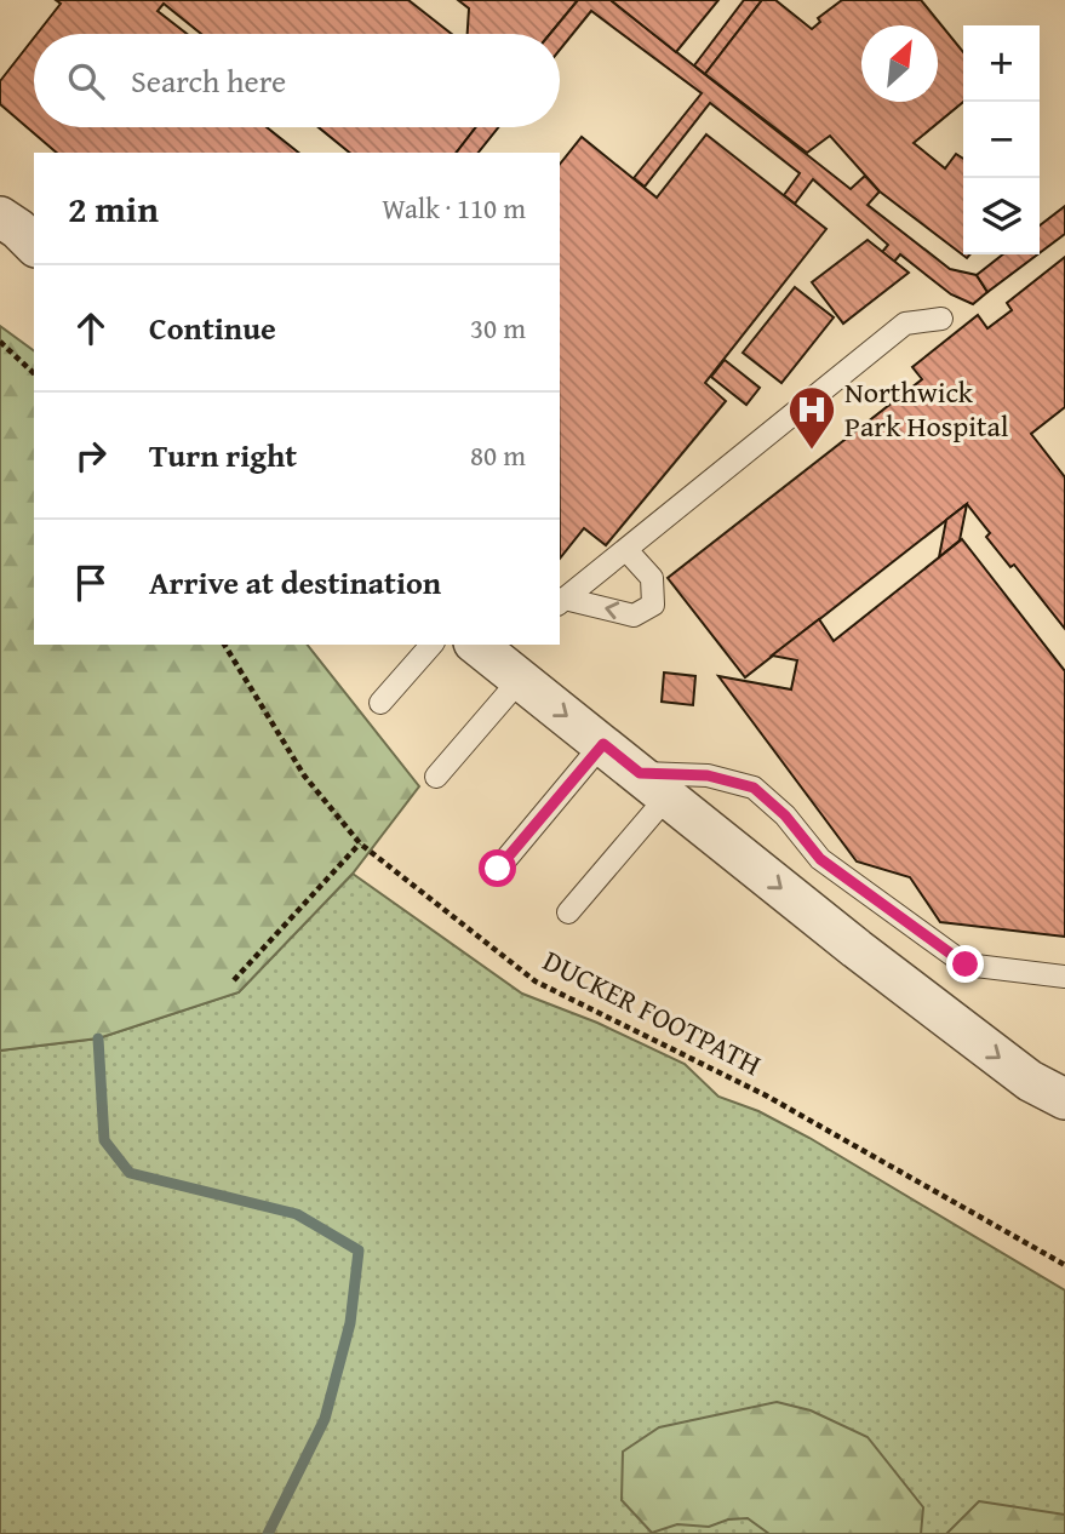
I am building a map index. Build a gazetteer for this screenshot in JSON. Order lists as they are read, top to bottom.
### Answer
{
  "streets": {
    "path": ["DUCKER FOOTPATH"]
  },
  "places": {
    "hospital": ["Northwick Park Hospital"]
  },
  "north": "top right",
  "page": {
    "map_buttons": ["+", "−"],
    "search": "Search here",
    "heading": ["2 min", "Walk · 110 m"],
    "list": [
      ["Continue", "30 m"],
      ["Turn right", "80 m"],
      "Arrive at destination"
    ]
  }
}
